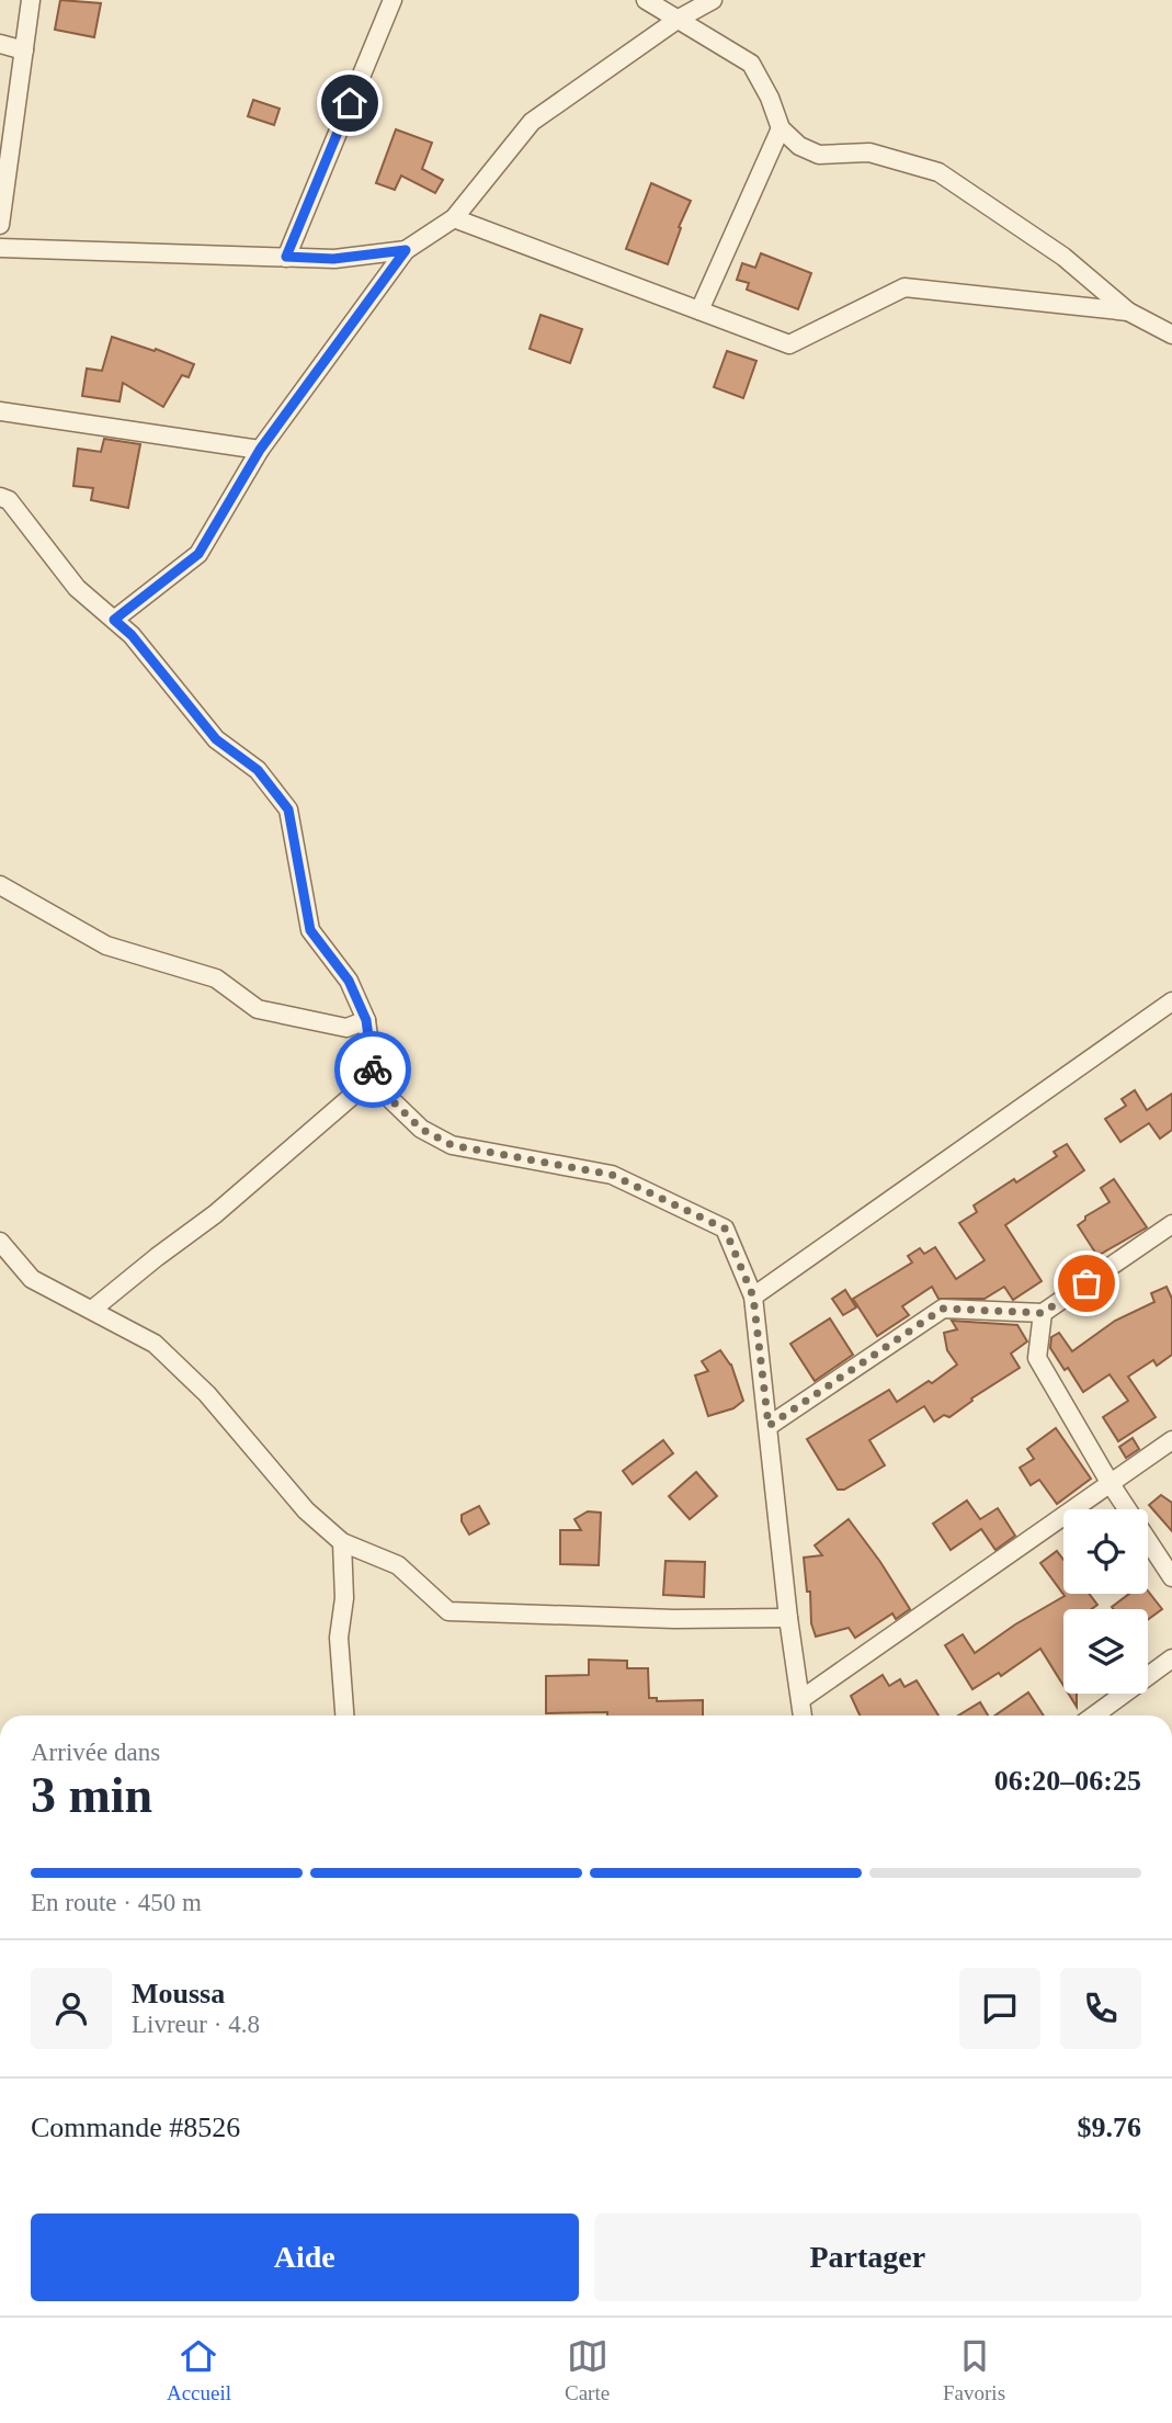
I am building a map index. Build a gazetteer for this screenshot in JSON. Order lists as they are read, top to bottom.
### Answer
{
  "page": {
    "heading": ["3 min", "Arrivée dans", "06:20–06:25"],
    "panel": [
      "Moussa",
      "Livreur · 4.8",
      "Commande #8526",
      "$9.76"
    ],
    "bar": "En route · 450 m",
    "buttons": ["Aide", "Partager"],
    "tabs": ["Accueil", "Carte", "Favoris"]
  }
}
